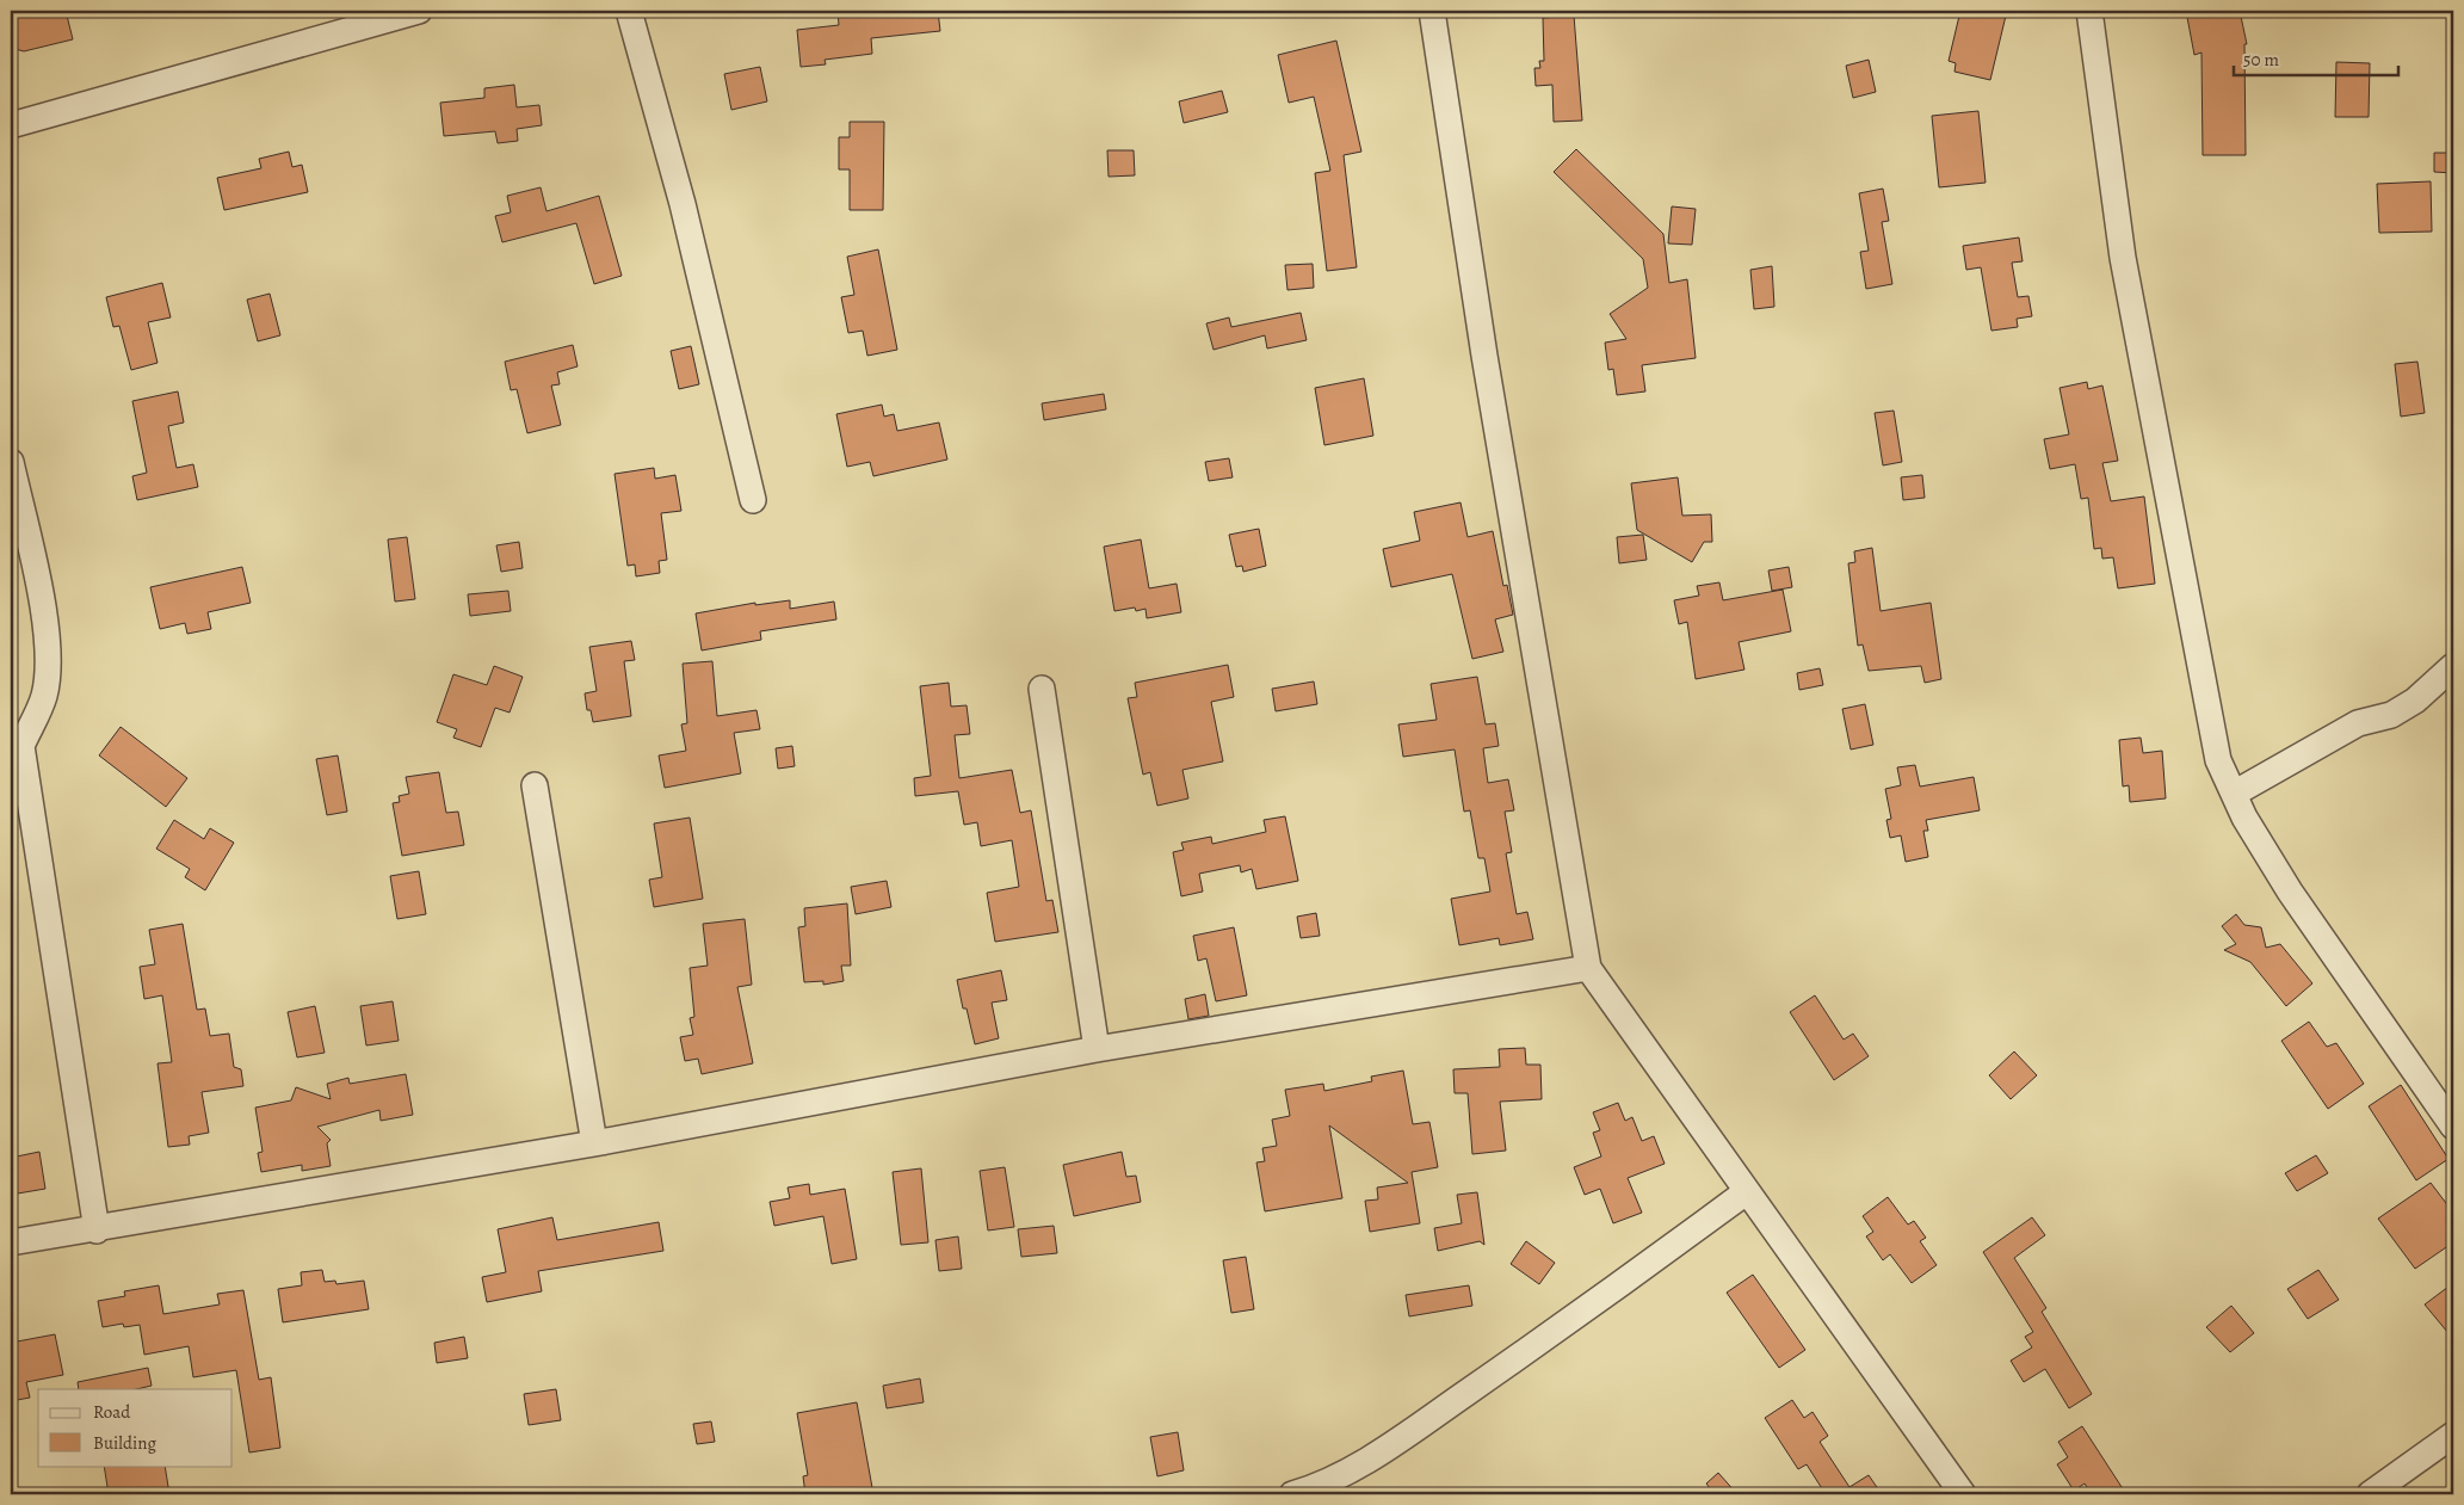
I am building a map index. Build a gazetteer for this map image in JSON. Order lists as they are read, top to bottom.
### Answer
{
  "legend": ["Road", "Building"],
  "scale_bar": "50 m"
}
